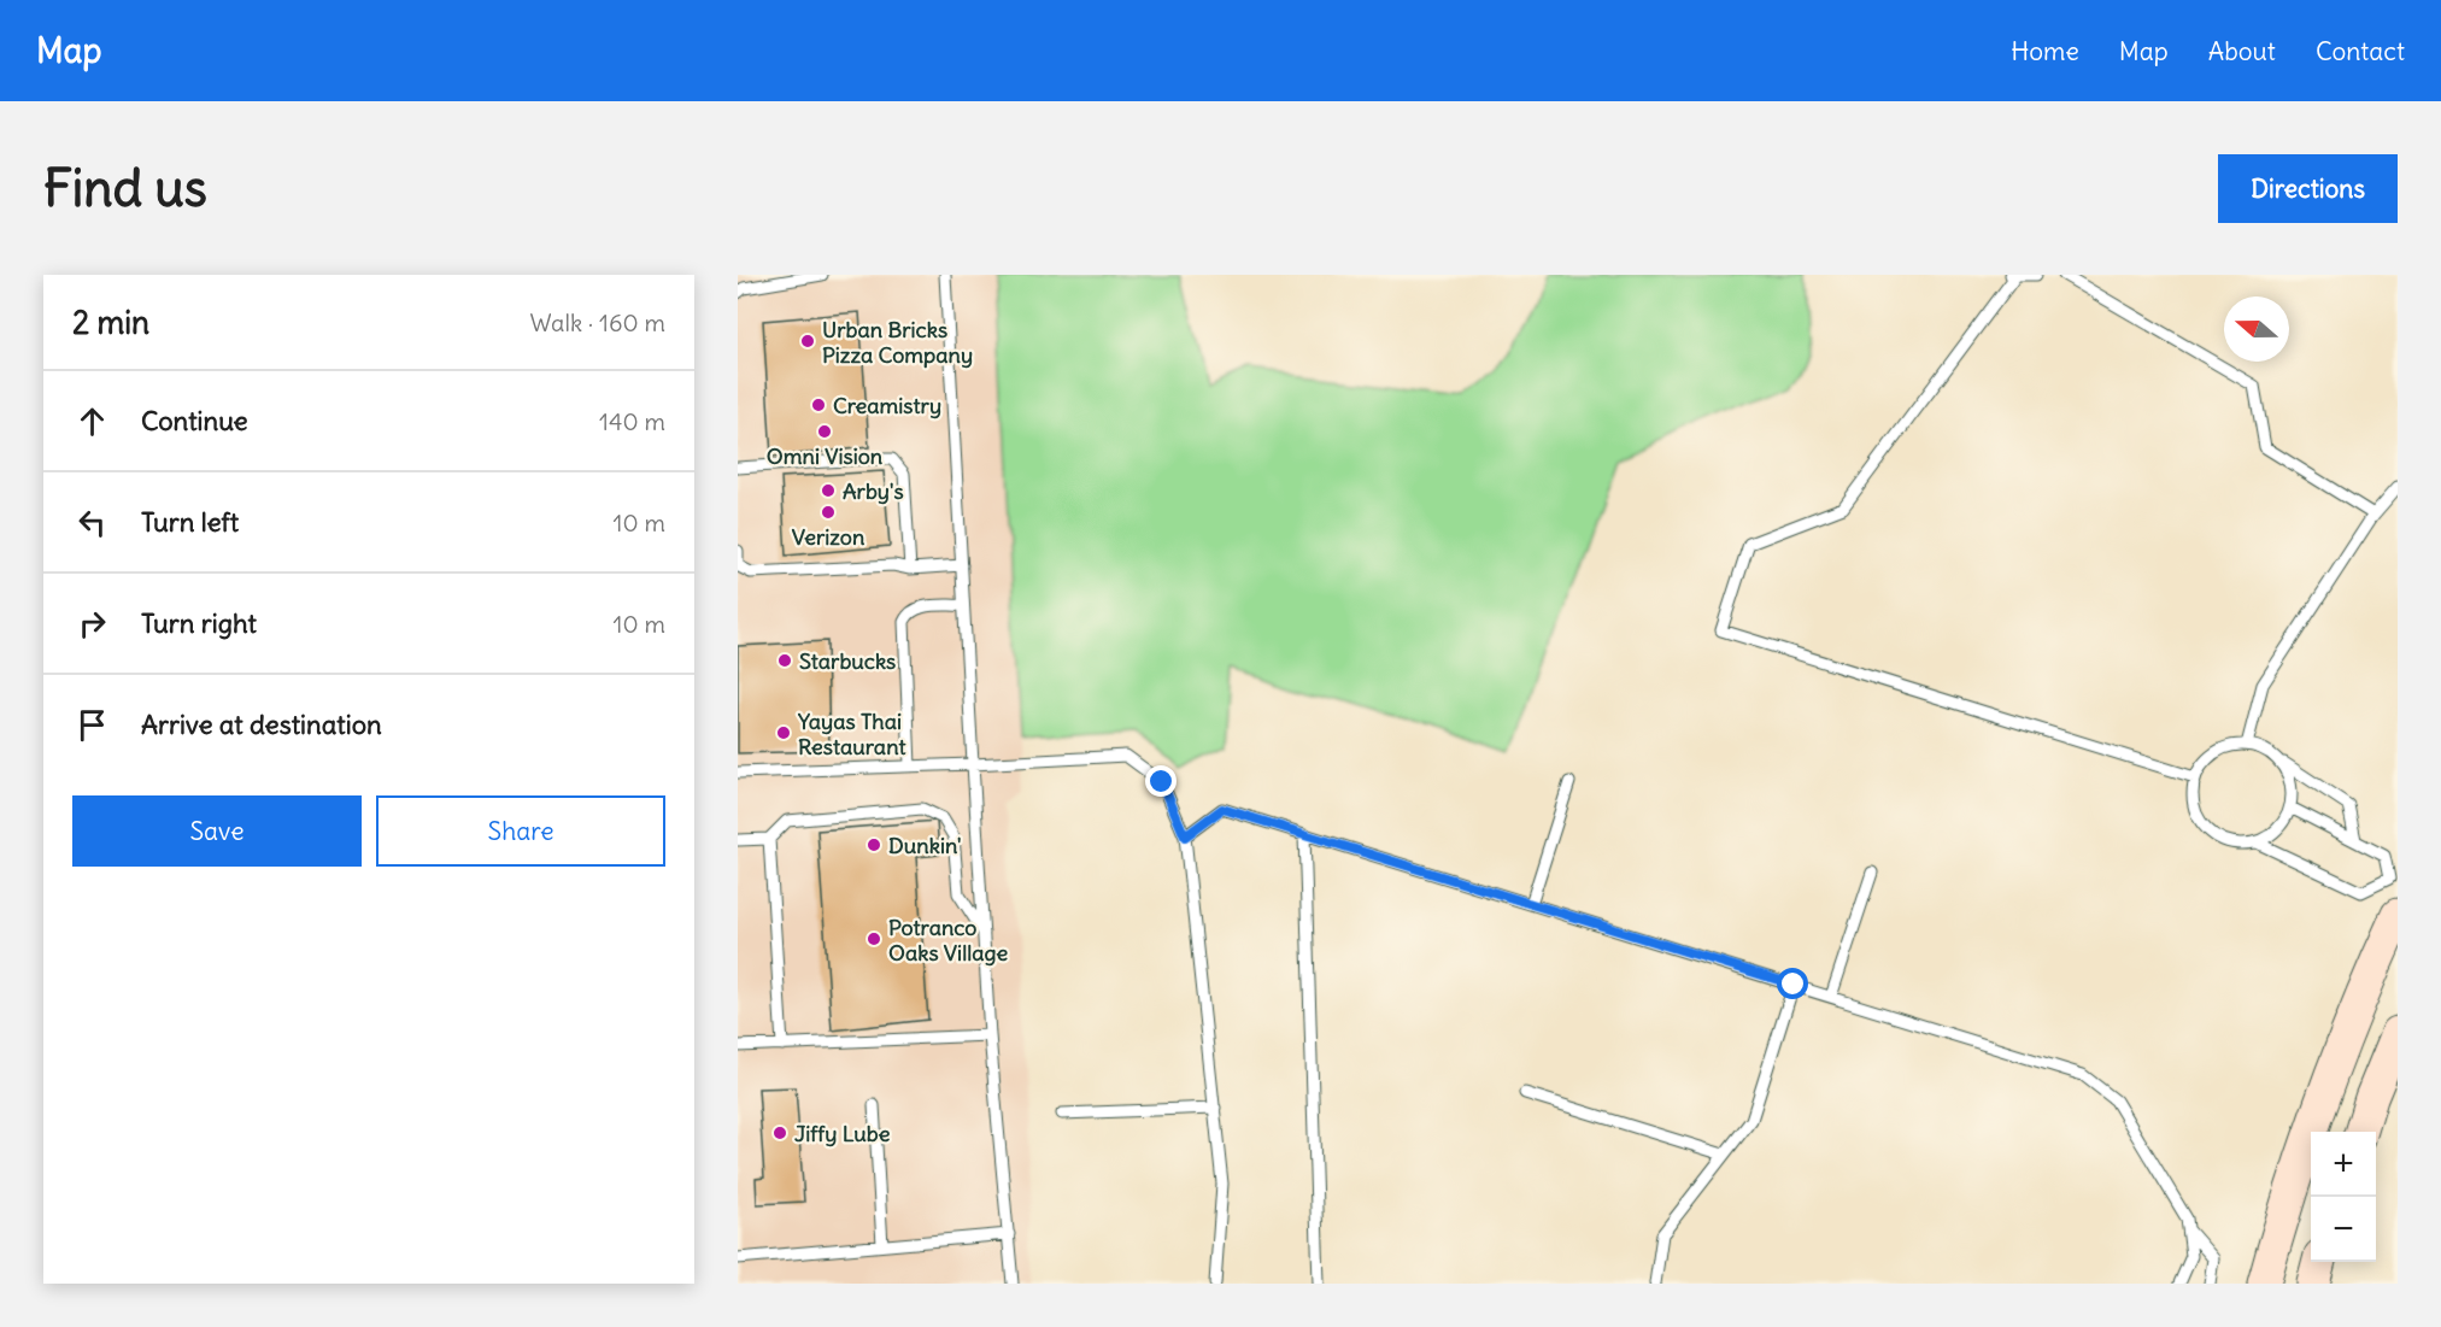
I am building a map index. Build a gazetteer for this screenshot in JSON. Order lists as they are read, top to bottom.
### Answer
{
  "places": [
    "Urban Bricks Pizza Company",
    "Creamistry",
    "Omni Vision",
    "Arby's",
    "Verizon",
    "Starbucks",
    "Yayas Thai Restaurant",
    "Dunkin'",
    "Potranco Oaks Village",
    "Jiffy Lube"
  ],
  "north": "left",
  "page": {
    "header": "Map",
    "nav": [
      "Home",
      "Map",
      "About",
      "Contact"
    ],
    "buttons": [
      "Directions",
      ["Save", "Share"]
    ],
    "title": "Find us",
    "heading": ["2 min", "Walk · 160 m"],
    "list": [
      ["Continue", "140 m"],
      ["Turn left", "10 m"],
      ["Turn right", "10 m"],
      "Arrive at destination"
    ],
    "map_buttons": ["+", "−"]
  }
}
